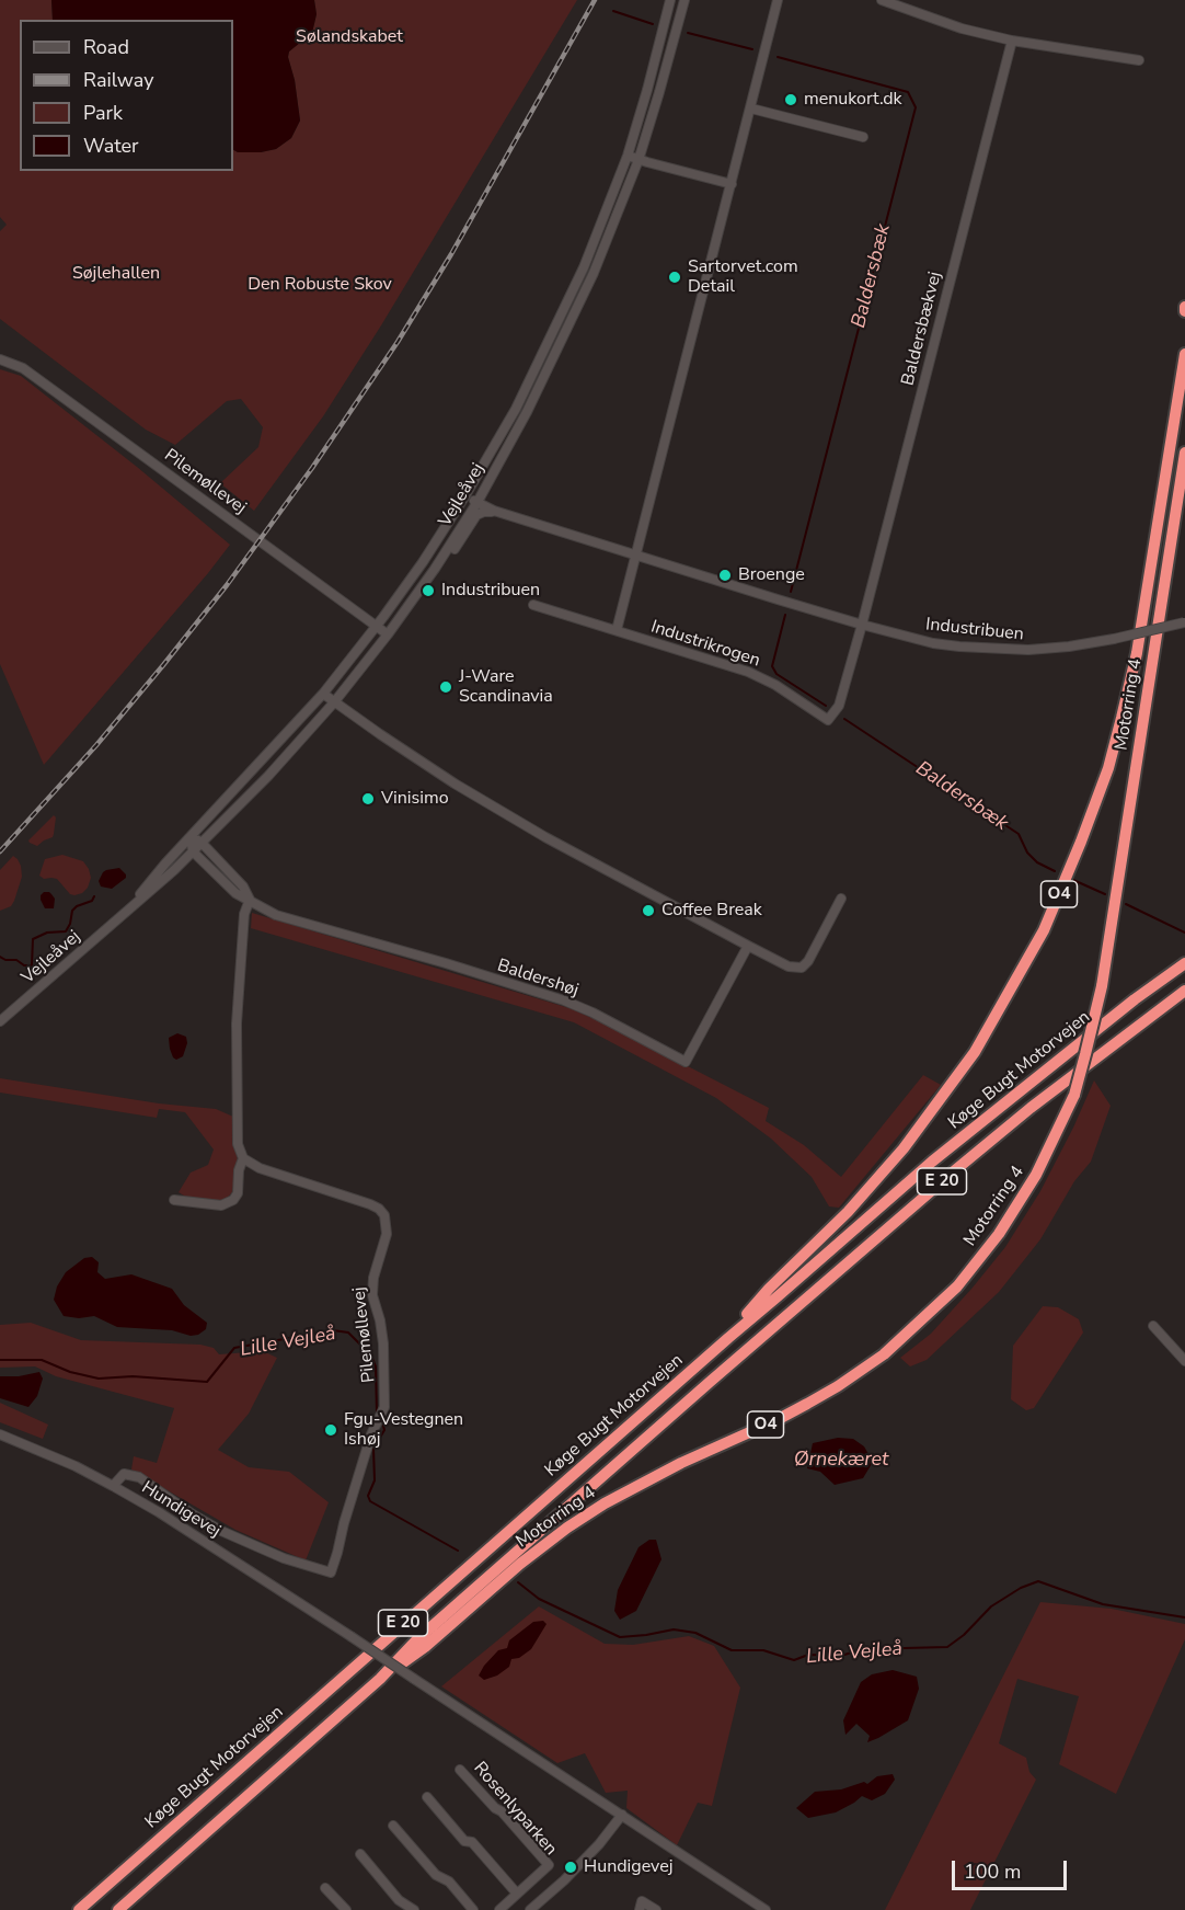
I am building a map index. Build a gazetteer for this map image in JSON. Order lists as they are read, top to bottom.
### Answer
{
  "streets": {
    "highway": [
      "Motorring 4",
      "O4",
      "Køge Bugt Motorvejen",
      "E 20"
    ],
    "street": [
      "Baldersbækvej",
      "Pilemøllevej",
      "Vejleåvej",
      "Industribuen",
      "Industrikrogen",
      "Baldershøj",
      "Hundigevej",
      "Rosenlyparken"
    ]
  },
  "crossings": [
    ["Baldersbækvej", "Industribuen"],
    ["Baldersbækvej", "Industrikrogen"],
    ["Pilemøllevej", "Vejleåvej"],
    ["Pilemøllevej", "Hundigevej"],
    ["Vejleåvej", "Industribuen"],
    ["Vejleåvej", "Baldershøj"],
    ["Industribuen", "Industrikrogen"],
    ["Motorring 4", "Køge Bugt Motorvejen"]
  ],
  "water": ["Baldersbæk", "Lille Vejleå", "Ørnekæret"],
  "parks": ["Sølandskabet", "Søjlehallen", "Den Robuste Skov"],
  "places": [
    "menukort.dk",
    "Sartorvet.com Detail",
    "Broenge",
    "Industribuen",
    "J-Ware Scandinavia",
    "Vinisimo",
    "Coffee Break",
    "Fgu-Vestegnen Ishøj",
    "Hundigevej"
  ],
  "legend": [
    "Road",
    "Railway",
    "Park",
    "Water"
  ],
  "scale_bar": "100 m"
}
